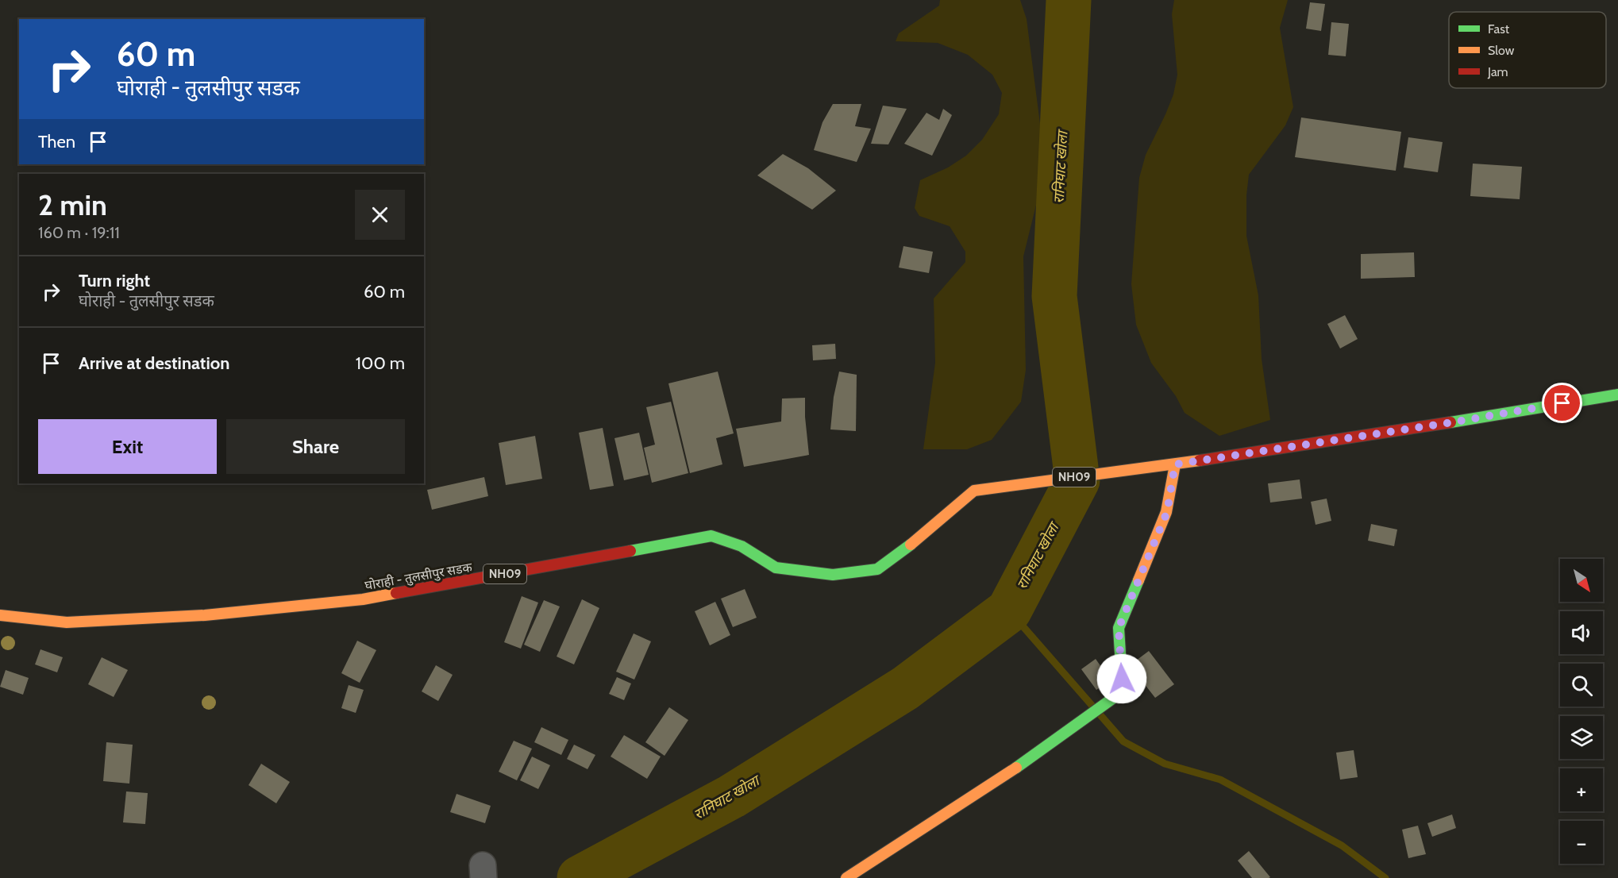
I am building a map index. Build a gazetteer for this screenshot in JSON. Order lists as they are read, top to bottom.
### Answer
{
  "streets": {
    "main road": ["NH09", "घोराही - तुलसीपुर सडक"]
  },
  "crossings": [
    ["NH09", "घोराही - तुलसीपुर सडक"]
  ],
  "water": ["रानिघाट खोला"],
  "legend": ["Fast", "Slow", "Jam"],
  "north": "bottom right",
  "page": {
    "turn": ["60 m", "घोराही - तुलसीपुर सडक"],
    "then": "Then",
    "heading": ["2 min", "160 m · 19:11"],
    "list": [
      {
        "name": "Turn right",
        "note": "घोराही - तुलसीपुर सडक",
        "value": "60 m"
      },
      {
        "name": "Arrive at destination",
        "value": "100 m"
      }
    ],
    "buttons": ["Exit", "Share"],
    "map_buttons": ["+", "−"]
  }
}
